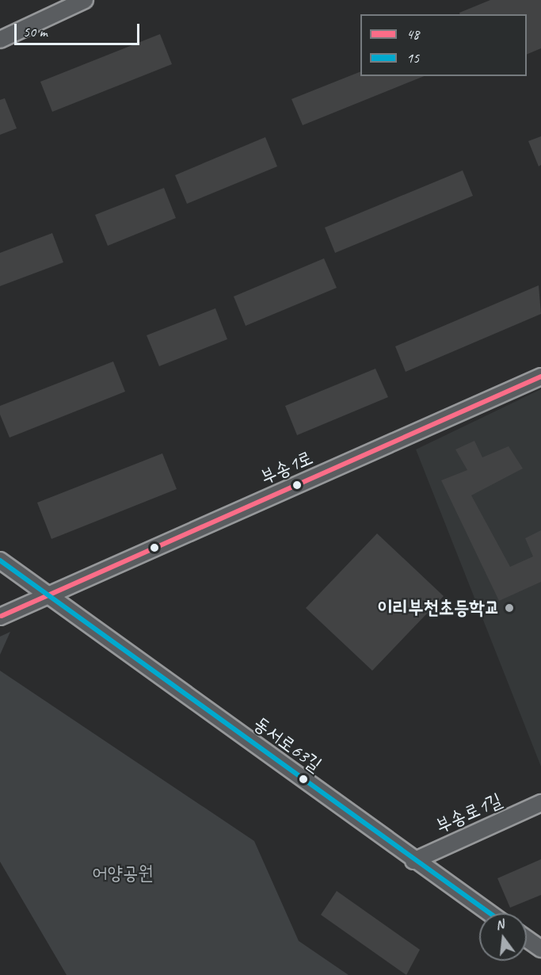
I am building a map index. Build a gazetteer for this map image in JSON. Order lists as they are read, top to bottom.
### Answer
{
  "streets": {
    "street": ["부송1로", "동서로63길", "부송로1길"]
  },
  "crossings": [
    ["부송1로", "동서로63길"],
    ["동서로63길", "부송로1길"]
  ],
  "parks": ["어양공원"],
  "places": ["이리부천초등학교"],
  "lines": ["transit line 48", "transit line 15"],
  "legend": ["48", "15"],
  "scale_bar": "50 m",
  "north": "top"
}
